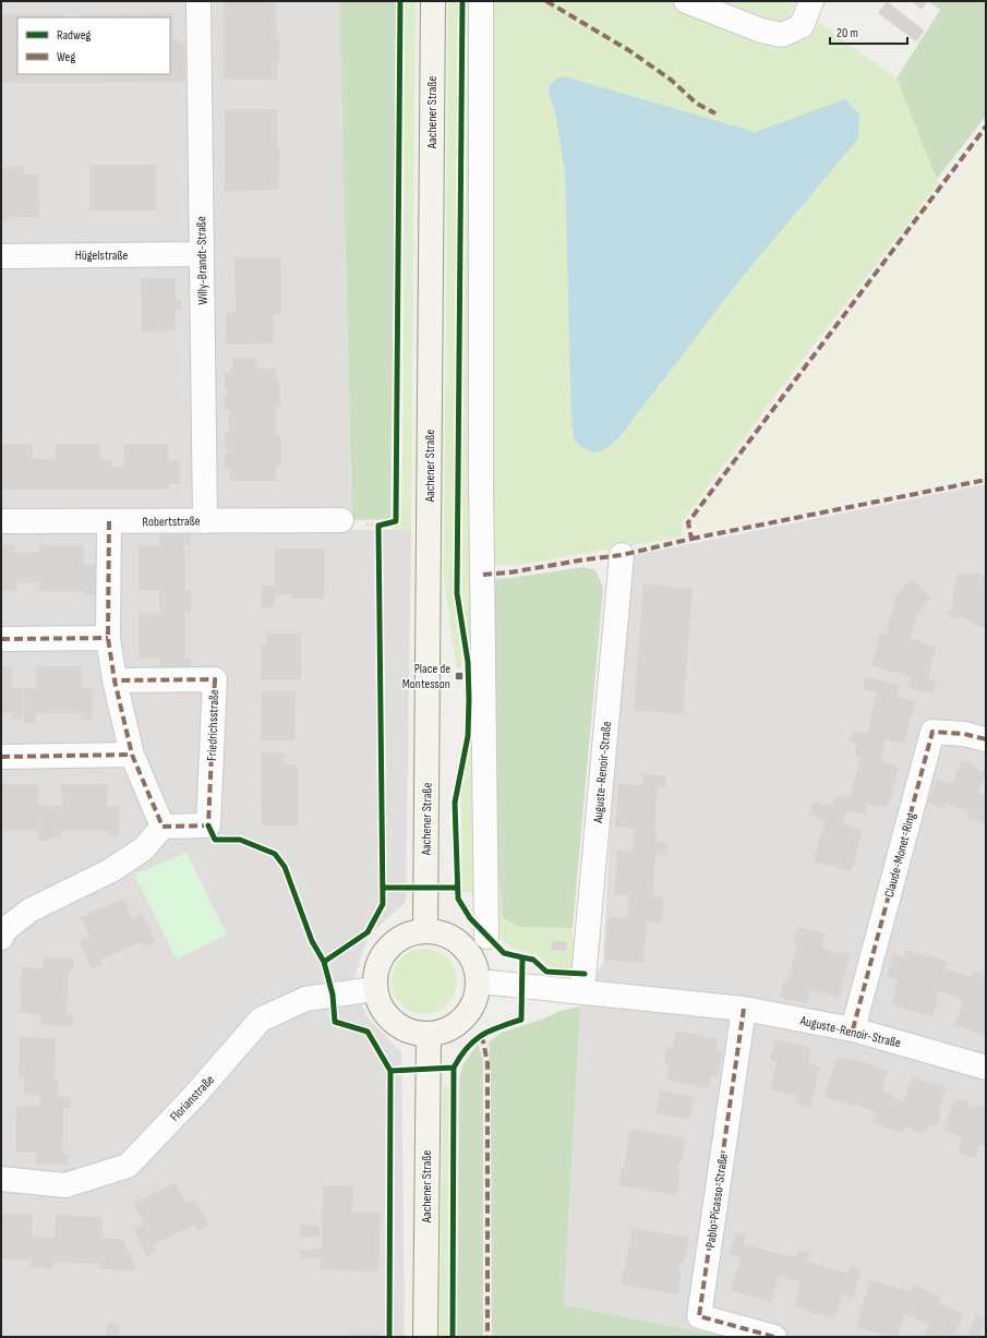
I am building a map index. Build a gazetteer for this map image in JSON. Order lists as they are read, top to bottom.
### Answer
{
  "streets": {
    "main road": ["Aachener Straße"],
    "street": [
      "Hügelstraße",
      "Willy-Brandt-Straße",
      "Robertstraße",
      "Friedrichsstraße",
      "Auguste-Renoir-Straße",
      "Claude-Monet-Ring",
      "Florianstraße",
      "Pablo-Picasso-Straße"
    ]
  },
  "crossings": [
    ["Aachener Straße", "Auguste-Renoir-Straße"],
    ["Aachener Straße", "Florianstraße"],
    ["Hügelstraße", "Willy-Brandt-Straße"],
    ["Willy-Brandt-Straße", "Robertstraße"],
    ["Auguste-Renoir-Straße", "Claude-Monet-Ring"],
    ["Auguste-Renoir-Straße", "Florianstraße"],
    ["Auguste-Renoir-Straße", "Pablo-Picasso-Straße"]
  ],
  "places": {
    "transit": ["Place de Montesson"]
  },
  "legend": ["Radweg", "Weg"],
  "scale_bar": "20 m"
}
